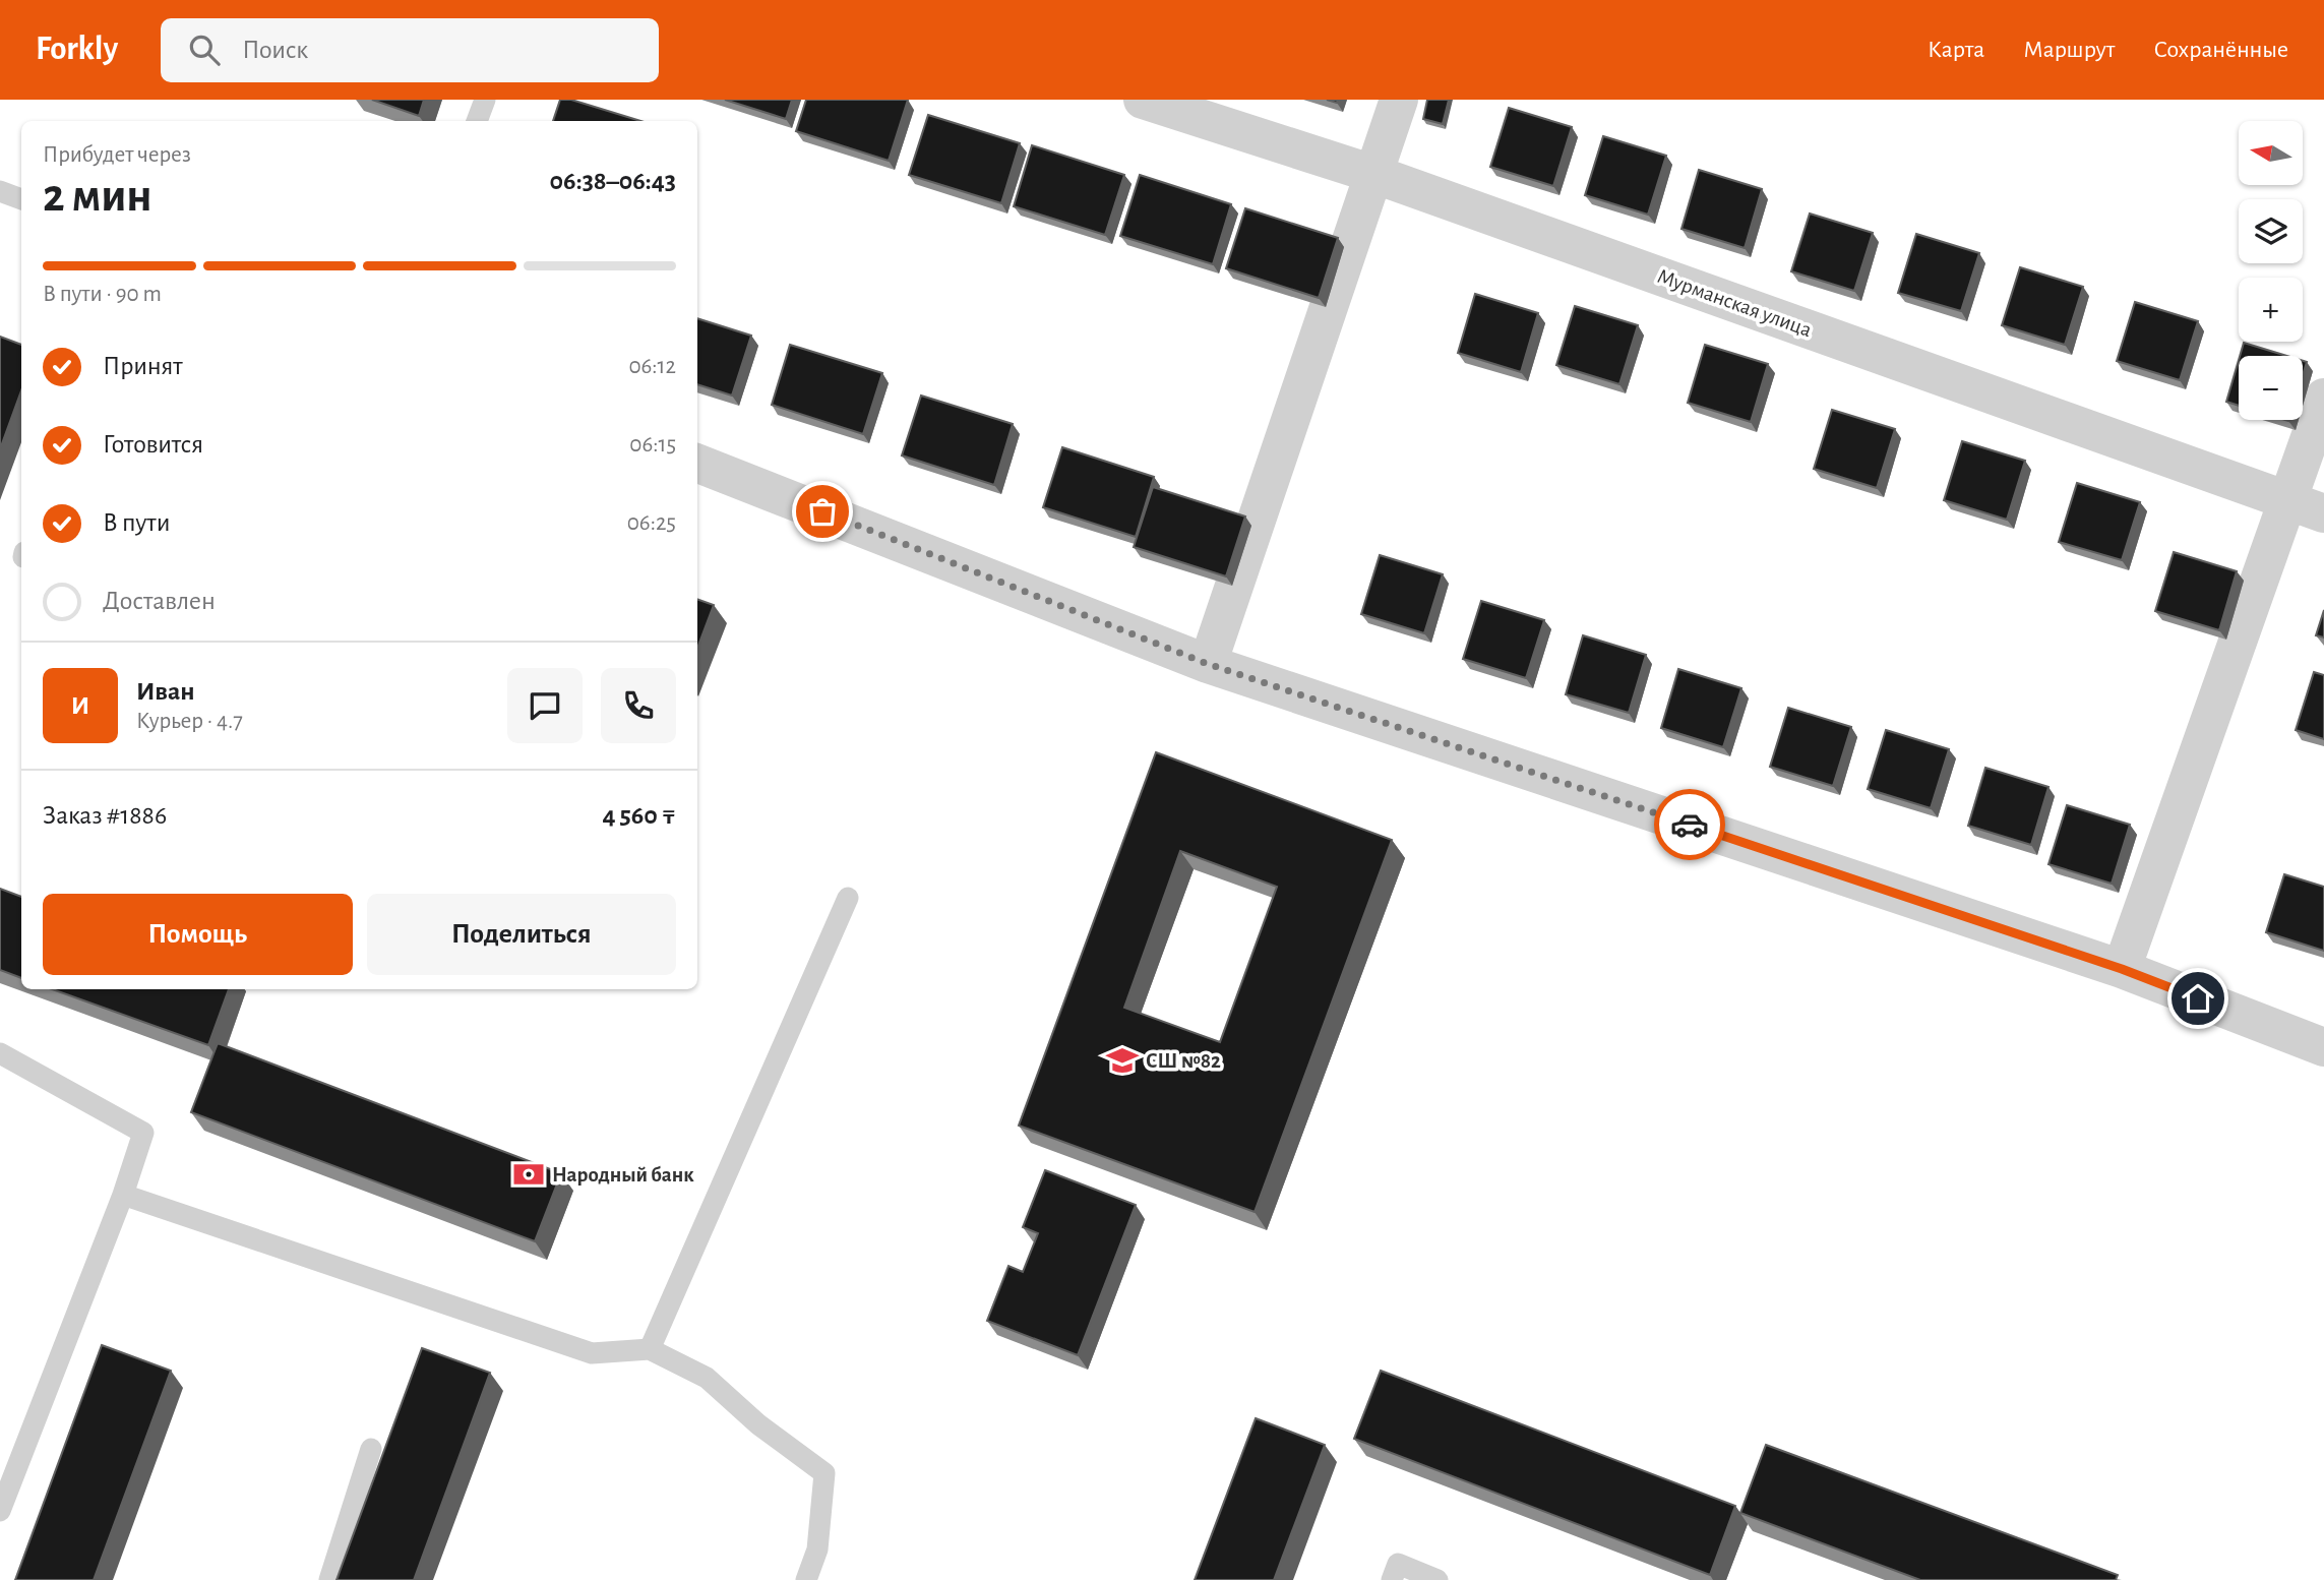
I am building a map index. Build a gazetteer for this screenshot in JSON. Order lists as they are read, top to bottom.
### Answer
{
  "streets": {
    "street": ["Мурманская улица"]
  },
  "places": {
    "school or university": ["СШ №82"],
    "bank": ["Народный банк"]
  },
  "north": "left",
  "page": {
    "header": "Forkly",
    "search": "Поиск",
    "nav": ["Карта", "Маршрут", "Сохранённые"],
    "map_buttons": ["+", "−"],
    "heading": ["2 мин", "Прибудет через", "06:38–06:43"],
    "panel": [
      "Иван",
      "Курьер · 4.7",
      "Заказ #1886",
      "4 560 ₸"
    ],
    "bar": "В пути · 90 m",
    "list": [
      ["Принят", "06:12"],
      ["Готовится", "06:15"],
      ["В пути", "06:25"],
      "Доставлен"
    ],
    "round": "И",
    "buttons": ["Помощь", "Поделиться"]
  }
}
